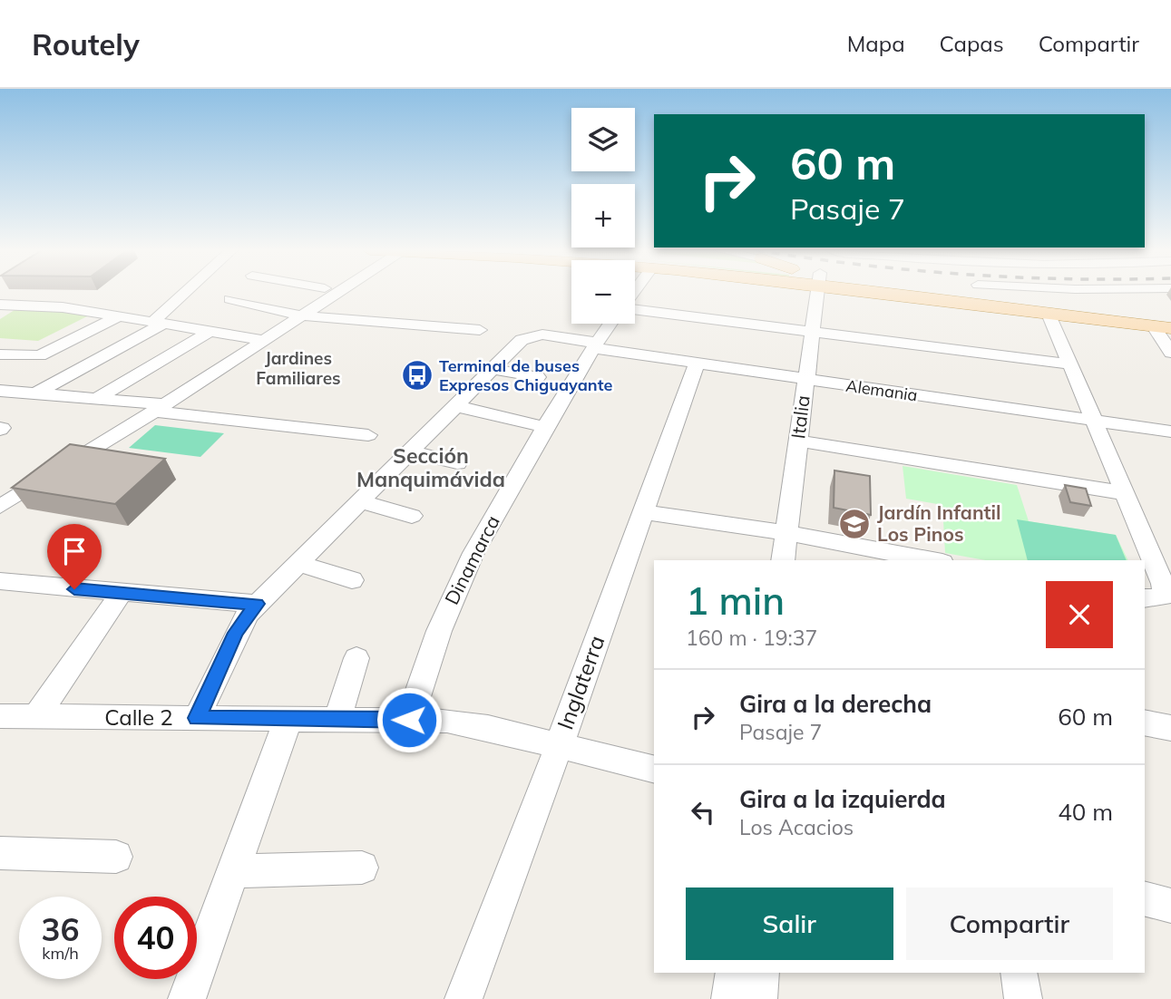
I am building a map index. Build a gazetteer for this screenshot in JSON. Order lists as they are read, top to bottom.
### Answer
{
  "streets": {
    "street": [
      "Alemania",
      "Italia",
      "Dinamarca",
      "Inglaterra",
      "Calle 2"
    ]
  },
  "crossings": [
    ["Alemania", "Italia"],
    ["Alemania", "Dinamarca"],
    ["Alemania", "Inglaterra"],
    ["Alemania", "Calle 2"],
    ["Dinamarca", "Calle 2"],
    ["Inglaterra", "Calle 2"]
  ],
  "districts": ["Jardines Familiares", "Sección Manquimávida"],
  "places": {
    "bus stop": ["Terminal de buses Expresos Chiguayante"],
    "school or university": ["Jardín Infantil Los Pinos"]
  },
  "page": {
    "header": "Routely",
    "nav": ["Mapa", "Capas", "Compartir"],
    "map_buttons": ["+", "−"],
    "turn": ["60 m", "Pasaje 7"],
    "heading": ["1 min", "160 m · 19:37"],
    "list": [
      {
        "name": "Gira a la derecha",
        "note": "Pasaje 7",
        "value": "60 m"
      },
      {
        "name": "Gira a la izquierda",
        "note": "Los Acacios",
        "value": "40 m"
      }
    ],
    "buttons": ["Salir", "Compartir"],
    "speed": "36 km/h",
    "limit": "40"
  }
}
